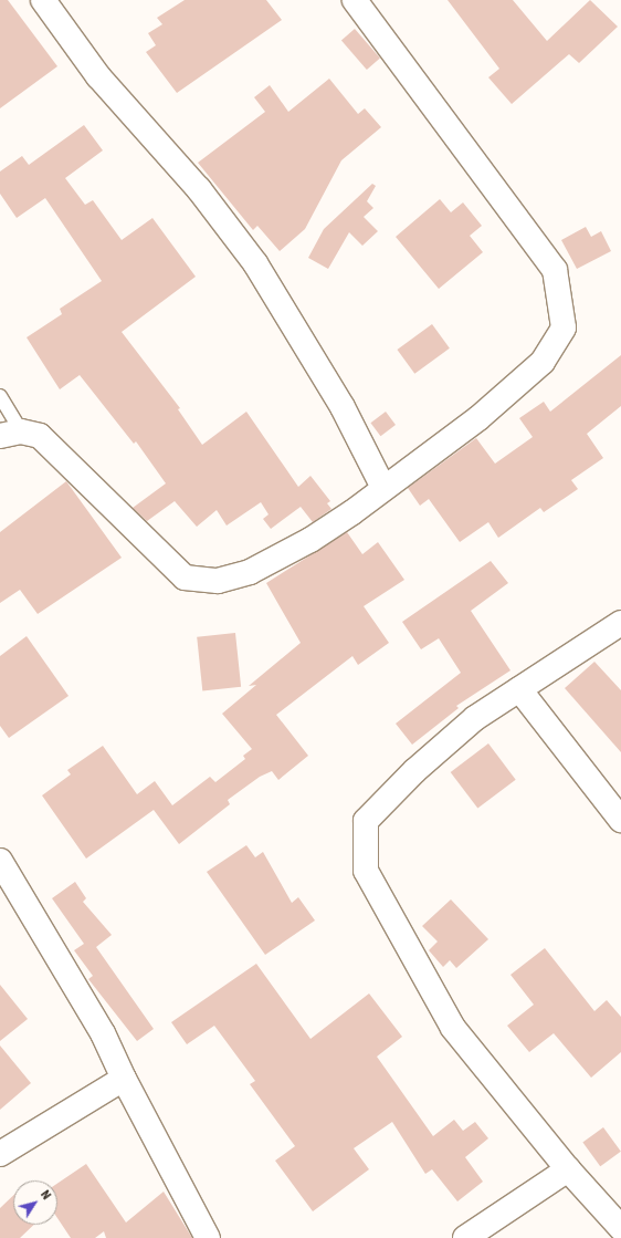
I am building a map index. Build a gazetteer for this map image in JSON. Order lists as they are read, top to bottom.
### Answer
{
  "north": "top right"
}
